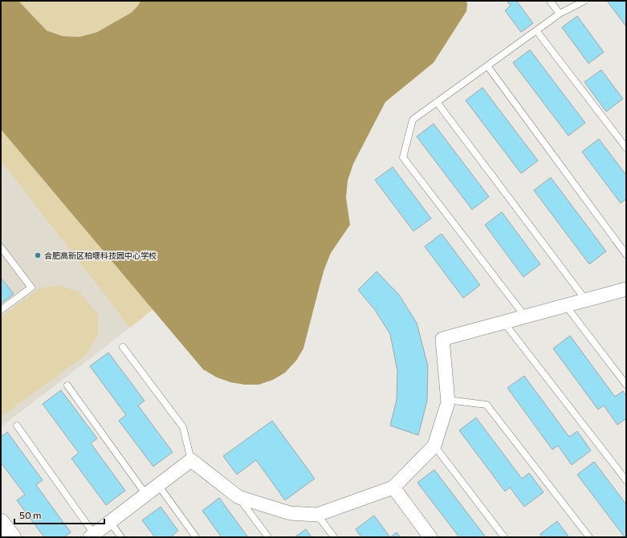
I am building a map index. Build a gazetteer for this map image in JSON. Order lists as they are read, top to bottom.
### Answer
{
  "places": ["合肥高新区柏堰科技园中心学校"],
  "scale_bar": "50 m"
}
